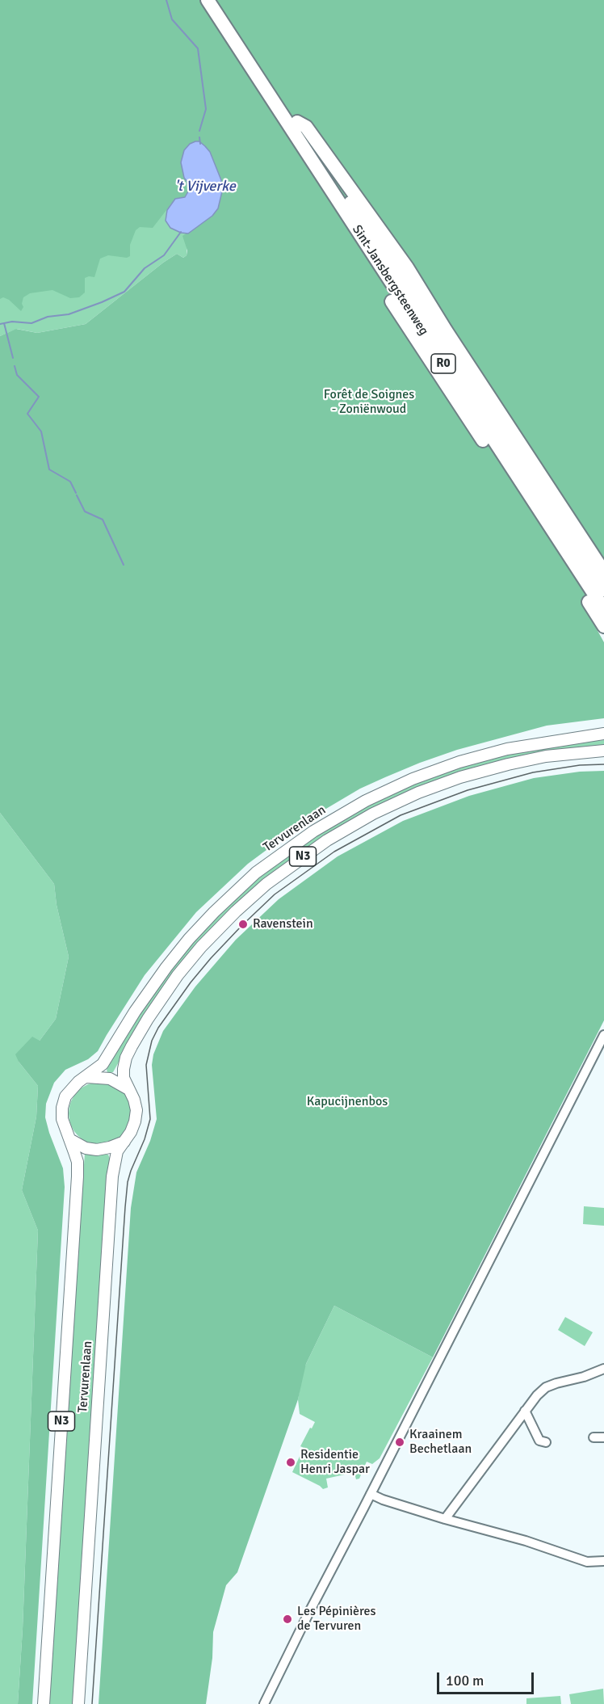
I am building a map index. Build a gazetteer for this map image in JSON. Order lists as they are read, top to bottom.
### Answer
{
  "streets": {
    "highway": ["Sint-Jansbergsteenweg", "R0"],
    "main road": ["Tervurenlaan", "N3"]
  },
  "water": ["'t Vijverke"],
  "parks": ["Forêt de Soignes - Zoniënwoud", "Kapucijnenbos"],
  "places": [
    "Ravenstein",
    "Kraainem Bechetlaan",
    "Residentie Henri Jaspar",
    "Les Pépinières de Tervuren"
  ],
  "scale_bar": "100 m"
}
